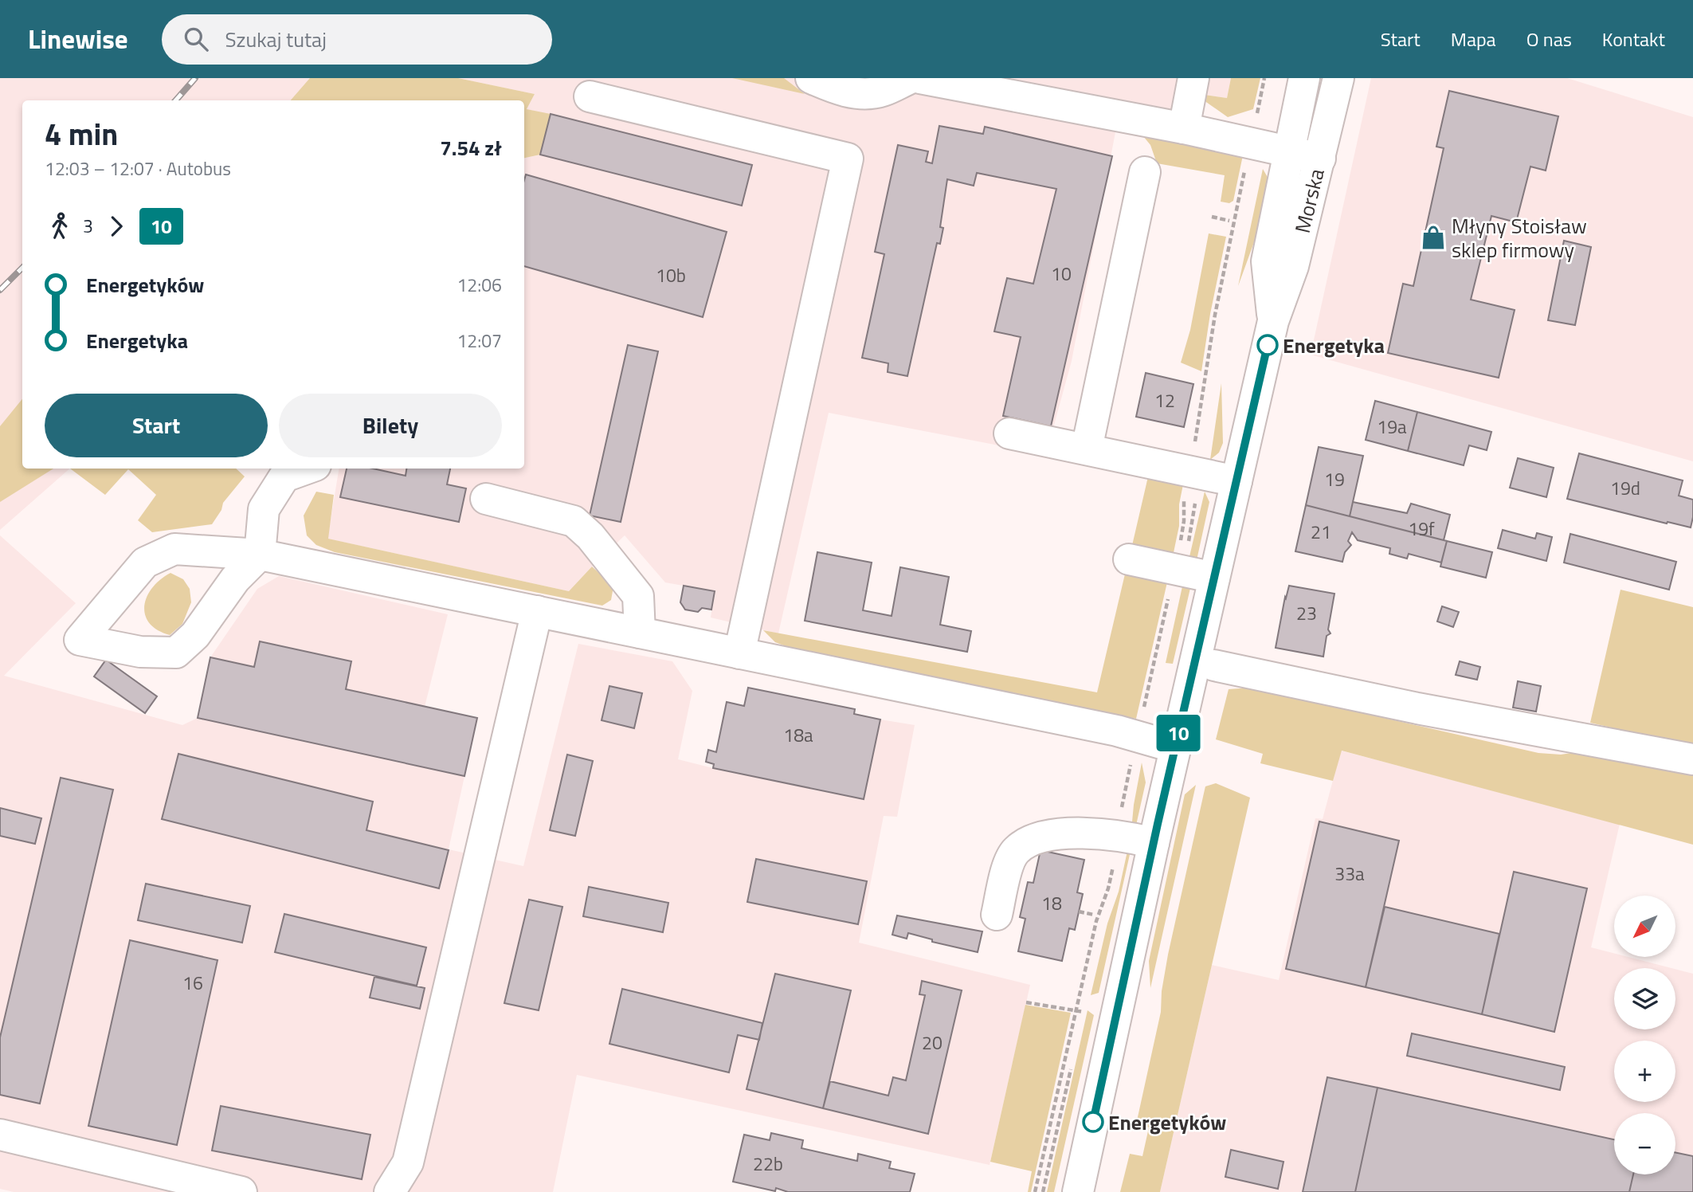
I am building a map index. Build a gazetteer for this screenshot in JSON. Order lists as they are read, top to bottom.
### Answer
{
  "streets": {
    "street": ["Morska"]
  },
  "places": {
    "shop": ["Młyny Stoisław sklep firmowy"],
    "other": ["Energetyka", "Energetyków"]
  },
  "lines": ["bus line 10"],
  "house_numbers": [
    "10",
    "10b",
    "12",
    "19a",
    "19",
    "19d",
    "19f",
    "21",
    "23",
    "18a",
    "33a",
    "18",
    "16",
    "20",
    "22b"
  ],
  "north": "bottom left",
  "page": {
    "header": "Linewise",
    "search": "Szukaj tutaj",
    "nav": [
      "Start",
      "Mapa",
      "O nas",
      "Kontakt"
    ],
    "on_map": "10",
    "heading": ["4 min", "12:03 – 12:07 · Autobus", "7.54 zł"],
    "legs": ["3", "10"],
    "list": [
      {
        "name": "Energetyków",
        "value": "12:06"
      },
      {
        "name": "Energetyka",
        "value": "12:07"
      }
    ],
    "buttons": ["Start", "Bilety"],
    "map_buttons": ["+", "−"]
  }
}
